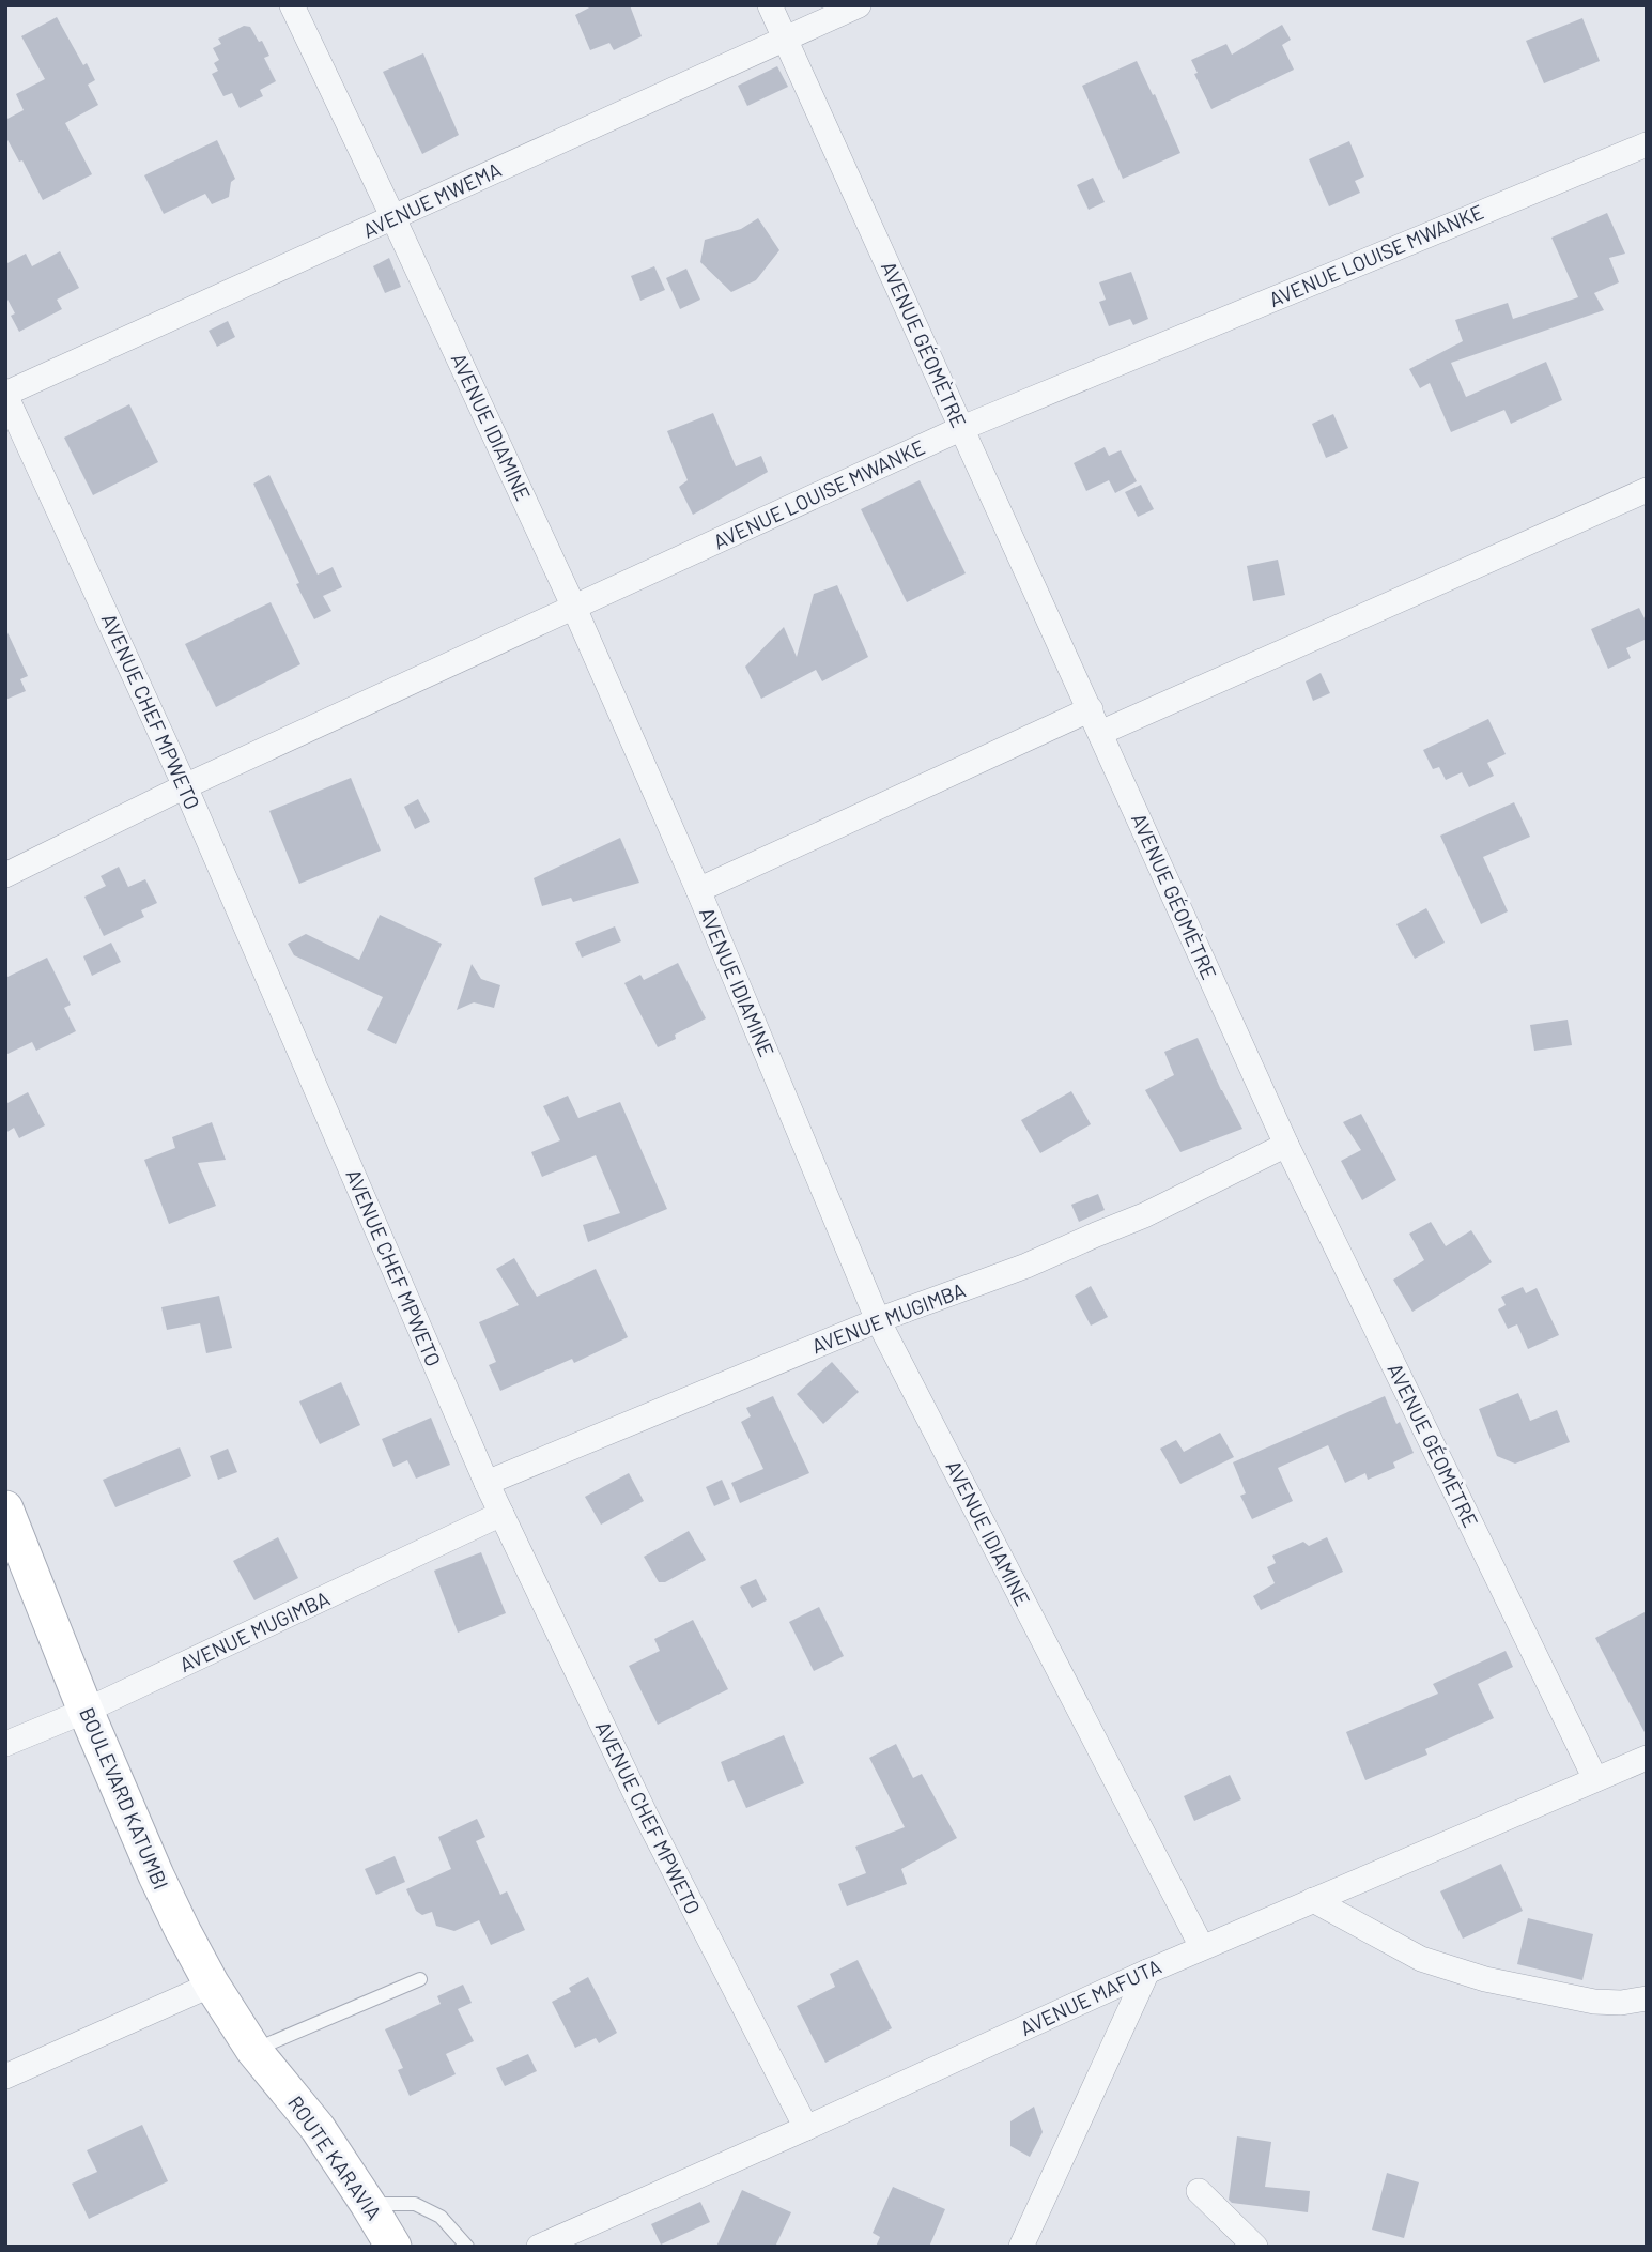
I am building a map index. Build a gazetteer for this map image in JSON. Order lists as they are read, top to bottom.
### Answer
{
  "streets": {
    "street": [
      "AVENUE MWEMA",
      "AVENUE LOUISE MWANKE",
      "AVENUE GÉOMÈTRE",
      "AVENUE IDIAMINE",
      "AVENUE CHEF MPWETO",
      "AVENUE MUGIMBA",
      "BOULEVARD KATUMBI",
      "AVENUE MAFUTA",
      "ROUTE KARAVIA"
    ]
  },
  "crossings": [
    ["AVENUE MWEMA", "AVENUE GÉOMÈTRE"],
    ["AVENUE MWEMA", "AVENUE IDIAMINE"],
    ["AVENUE MWEMA", "AVENUE CHEF MPWETO"],
    ["AVENUE LOUISE MWANKE", "AVENUE GÉOMÈTRE"],
    ["AVENUE LOUISE MWANKE", "AVENUE IDIAMINE"],
    ["AVENUE LOUISE MWANKE", "AVENUE CHEF MPWETO"],
    ["AVENUE GÉOMÈTRE", "AVENUE MUGIMBA"],
    ["AVENUE GÉOMÈTRE", "AVENUE MAFUTA"],
    ["AVENUE IDIAMINE", "AVENUE MUGIMBA"],
    ["AVENUE IDIAMINE", "AVENUE MAFUTA"],
    ["AVENUE CHEF MPWETO", "AVENUE MUGIMBA"],
    ["AVENUE CHEF MPWETO", "AVENUE MAFUTA"],
    ["AVENUE MUGIMBA", "BOULEVARD KATUMBI"],
    ["BOULEVARD KATUMBI", "ROUTE KARAVIA"]
  ]
}
